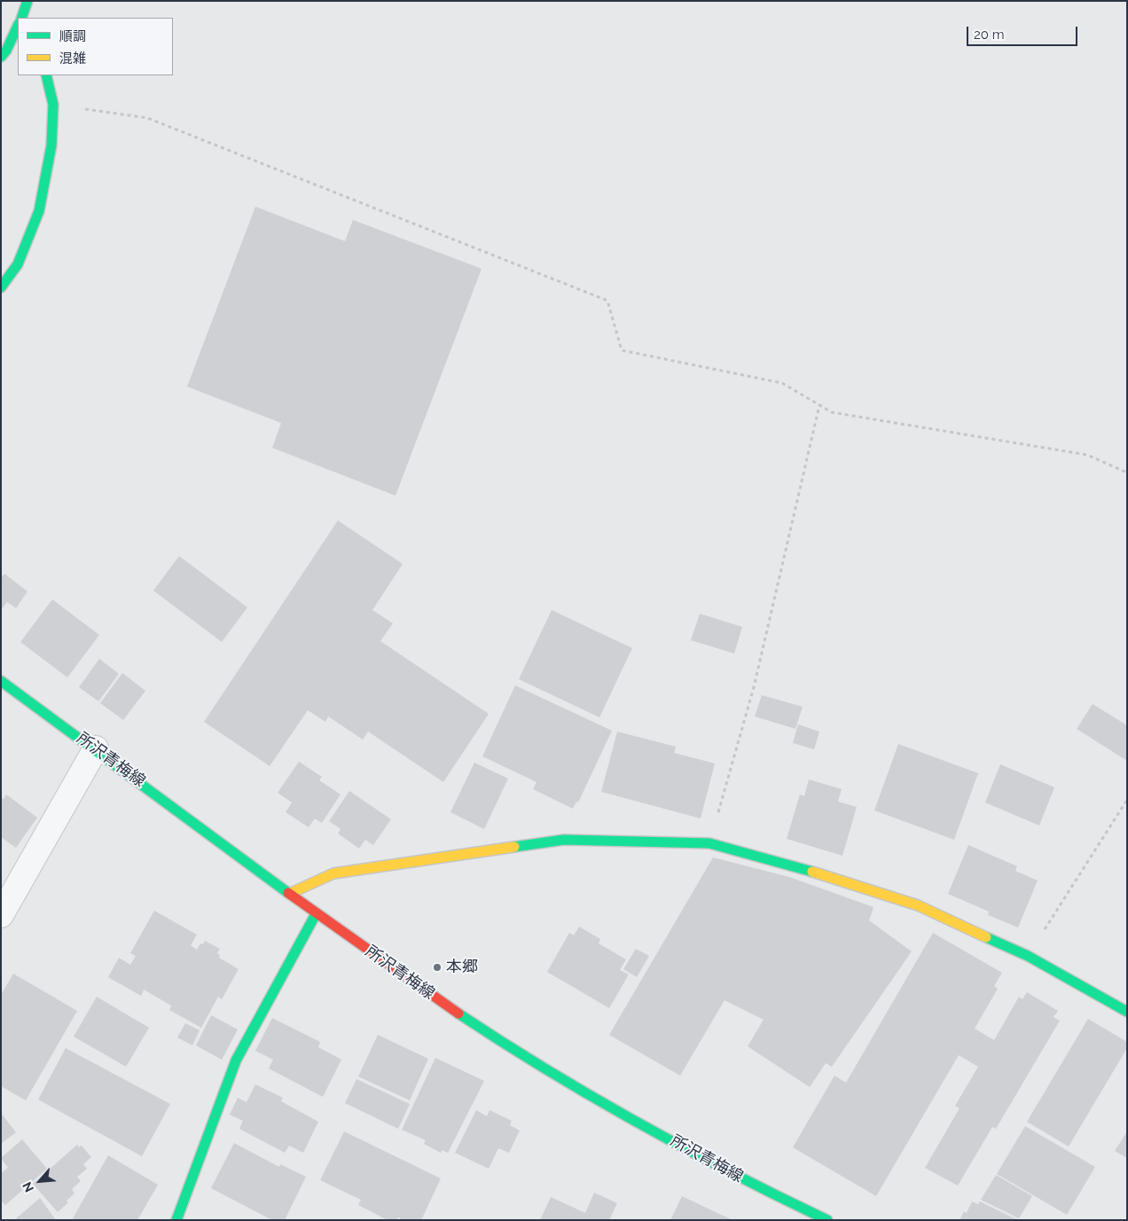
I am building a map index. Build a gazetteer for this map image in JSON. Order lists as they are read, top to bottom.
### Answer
{
  "streets": {
    "street": ["所沢青梅線"]
  },
  "places": ["本郷"],
  "legend": ["順調", "混雑"],
  "scale_bar": "20 m",
  "north": "bottom left"
}
